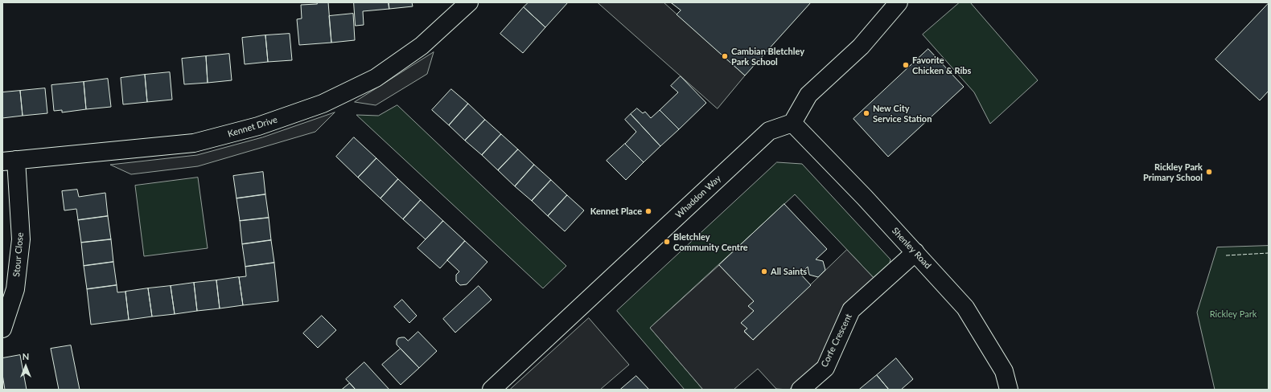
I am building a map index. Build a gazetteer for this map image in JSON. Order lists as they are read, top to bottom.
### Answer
{
  "streets": {
    "street": [
      "Kennet Drive",
      "Whaddon Way",
      "Shenley Road",
      "Stour Close",
      "Corfe Crescent"
    ]
  },
  "crossings": [
    ["Kennet Drive", "Stour Close"],
    ["Whaddon Way", "Shenley Road"],
    ["Shenley Road", "Corfe Crescent"]
  ],
  "parks": ["Rickley Park"],
  "places": [
    "Cambian Bletchley Park School",
    "Favorite Chicken & Ribs",
    "New City Service Station",
    "Rickley Park Primary School",
    "Kennet Place",
    "Bletchley Community Centre",
    "All Saints"
  ],
  "north": "top"
}
